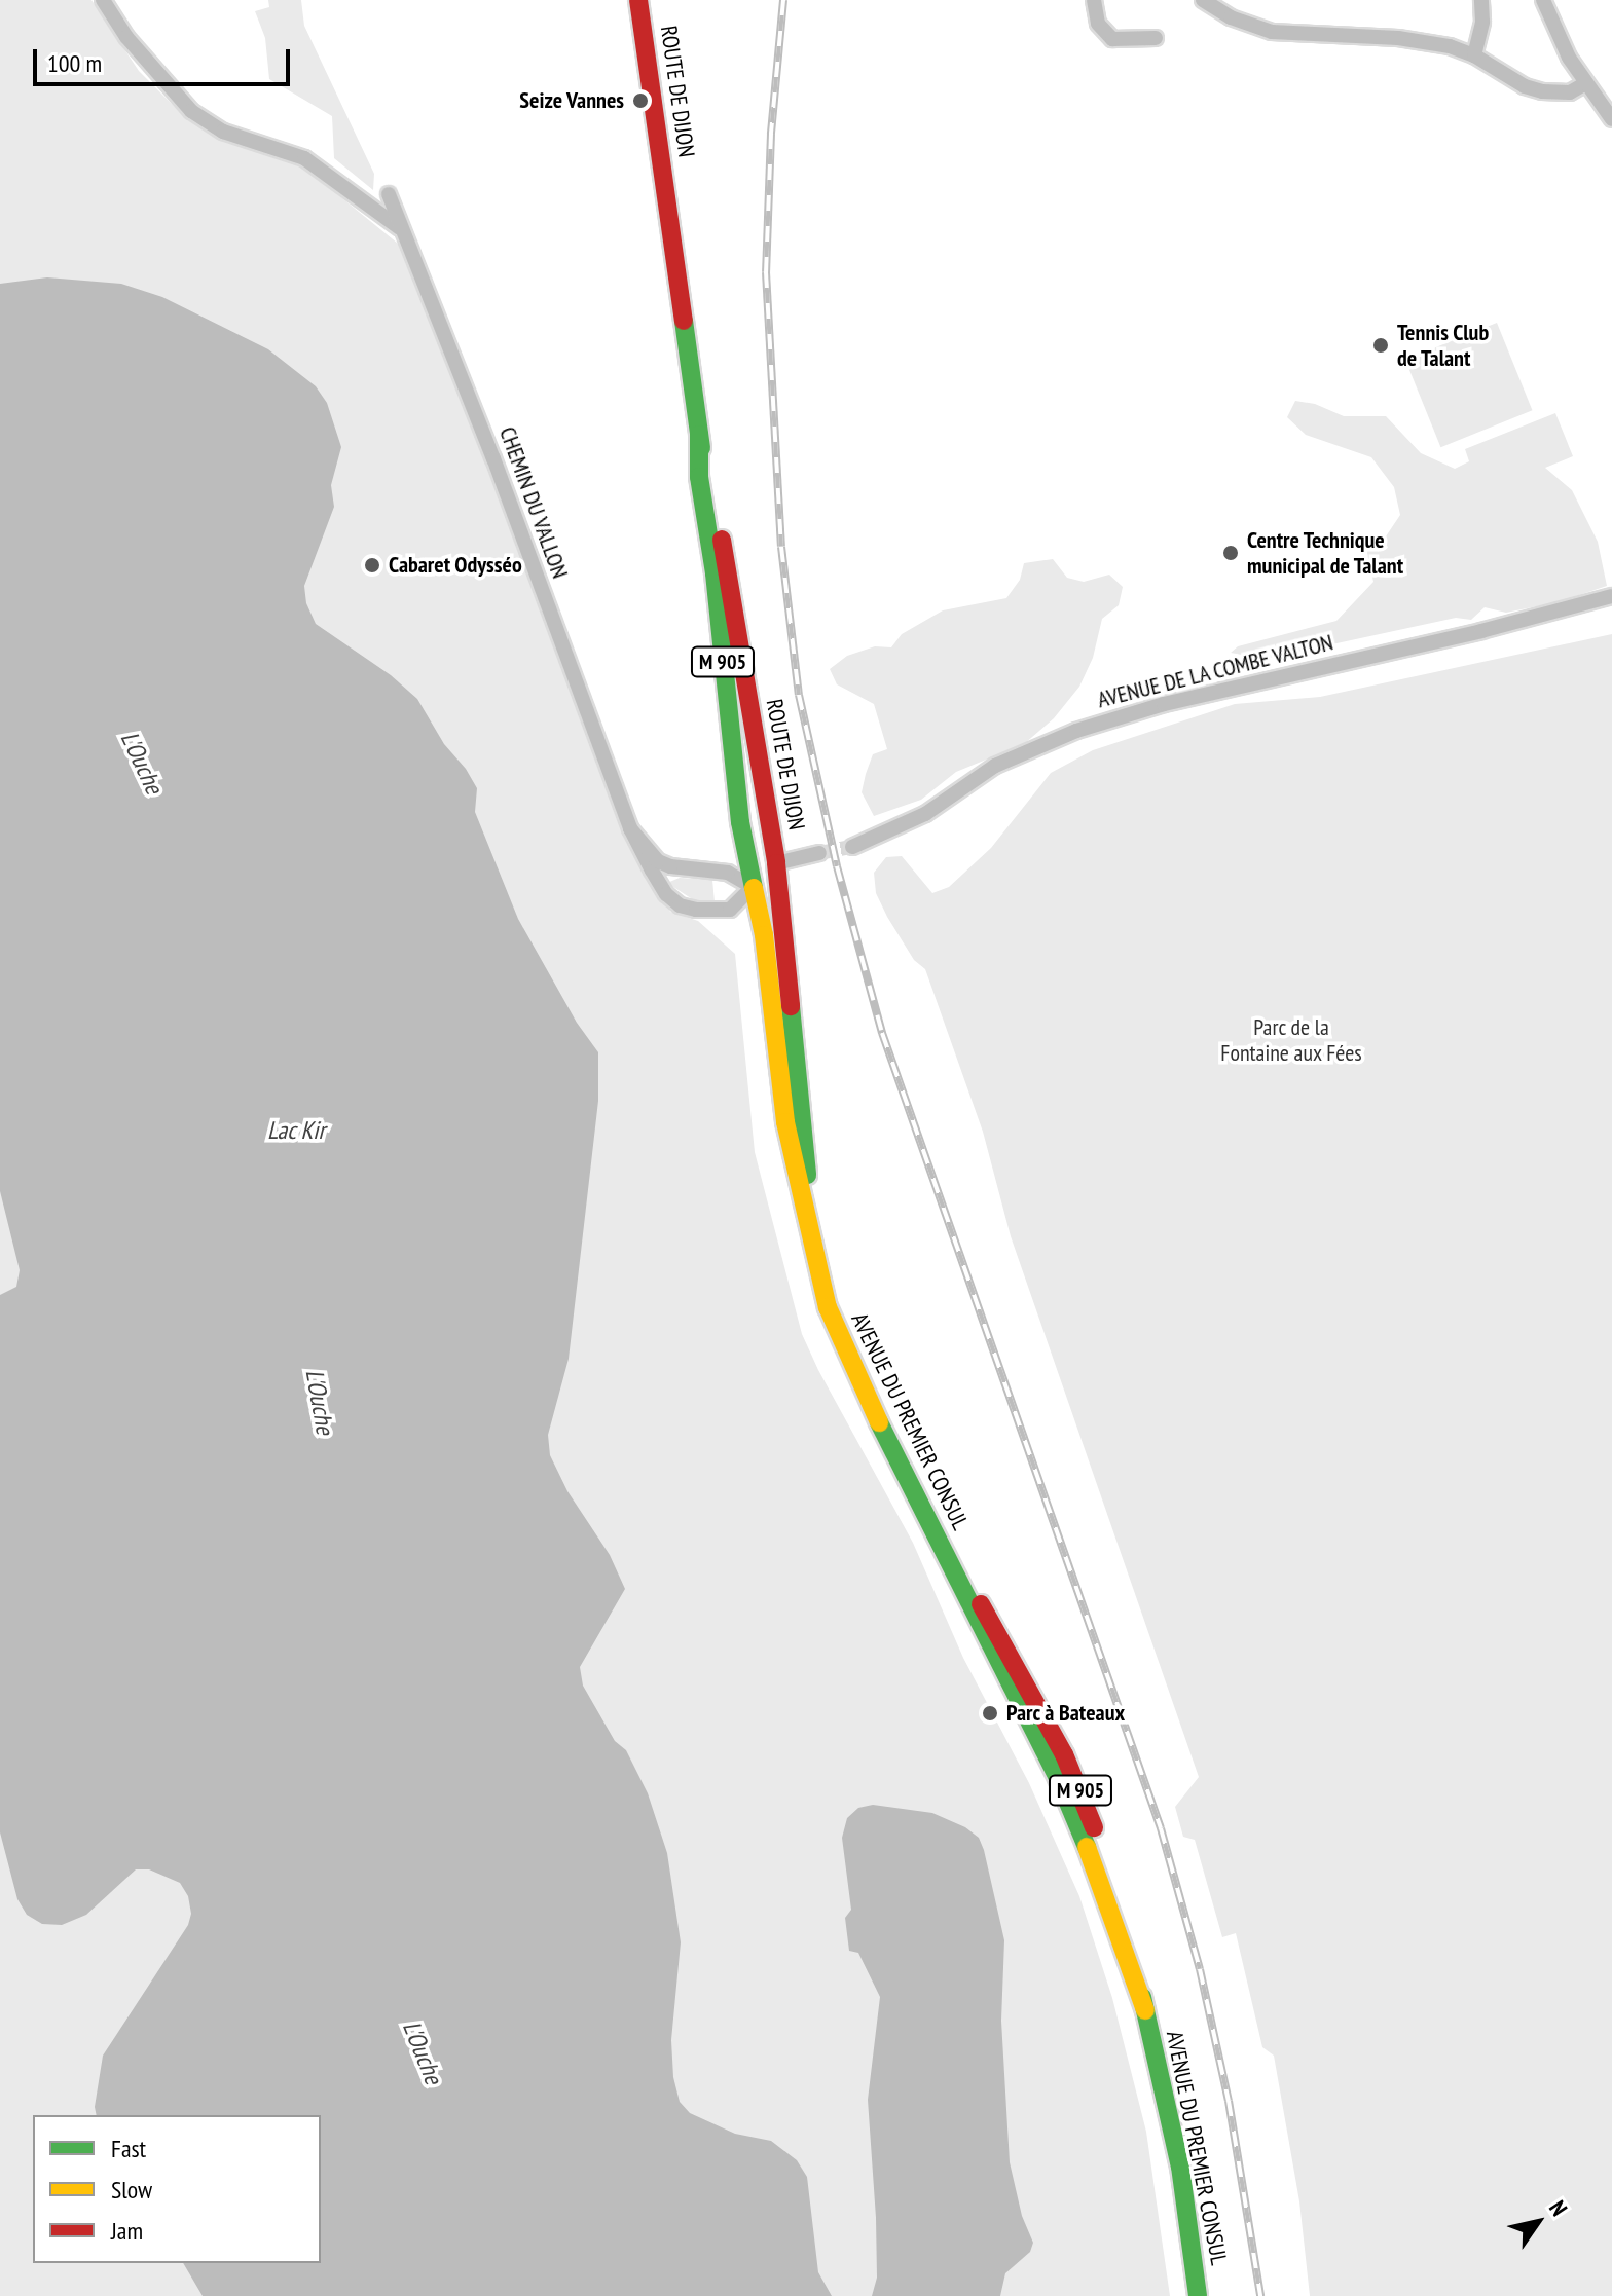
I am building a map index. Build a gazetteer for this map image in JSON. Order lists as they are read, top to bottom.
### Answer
{
  "streets": {
    "main road": ["ROUTE DE DIJON", "M 905", "AVENUE DU PREMIER CONSUL"],
    "street": ["CHEMIN DU VALLON", "AVENUE DE LA COMBE VALTON"]
  },
  "crossings": [
    ["ROUTE DE DIJON", "CHEMIN DU VALLON"],
    ["ROUTE DE DIJON", "AVENUE DU PREMIER CONSUL"],
    ["CHEMIN DU VALLON", "AVENUE DU PREMIER CONSUL"]
  ],
  "water": ["L'Ouche", "Lac Kir"],
  "parks": ["Parc de la Fontaine aux Fées"],
  "places": [
    "Seize Vannes",
    "Tennis Club de Talant",
    "Centre Technique municipal de Talant",
    "Cabaret Odysséo",
    "Parc à Bateaux"
  ],
  "legend": ["Fast", "Slow", "Jam"],
  "scale_bar": "100 m",
  "north": "top right"
}
